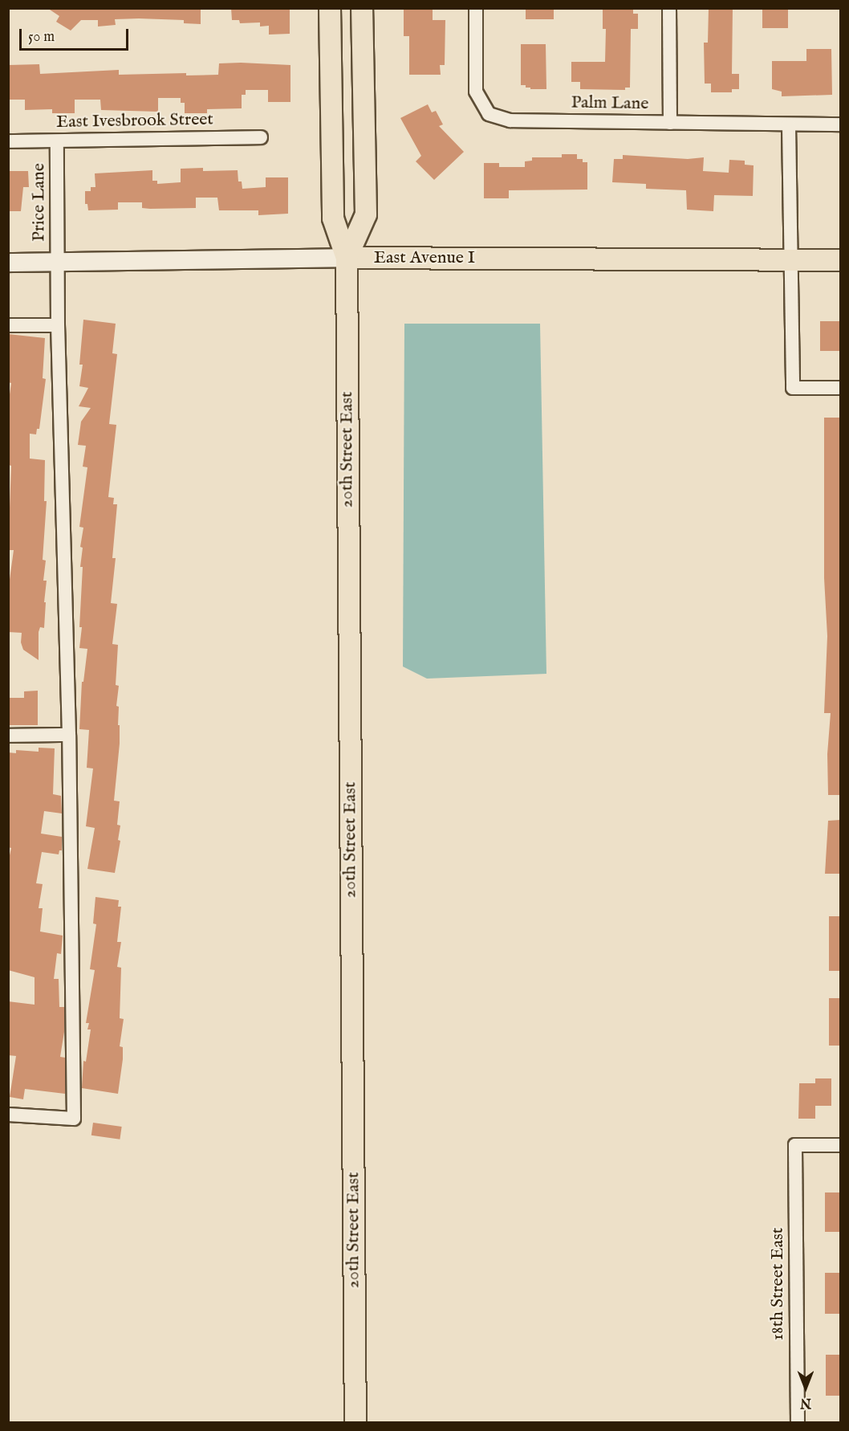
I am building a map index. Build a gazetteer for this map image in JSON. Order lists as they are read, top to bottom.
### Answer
{
  "streets": {
    "main road": ["East Avenue I", "20th Street East"],
    "street": [
      "Palm Lane",
      "East Ivesbrook Street",
      "Price Lane",
      "18th Street East"
    ]
  },
  "crossings": [
    ["East Ivesbrook Street", "Price Lane"],
    ["Price Lane", "East Avenue I"],
    ["East Avenue I", "20th Street East"]
  ],
  "scale_bar": "50 m",
  "north": "bottom"
}
